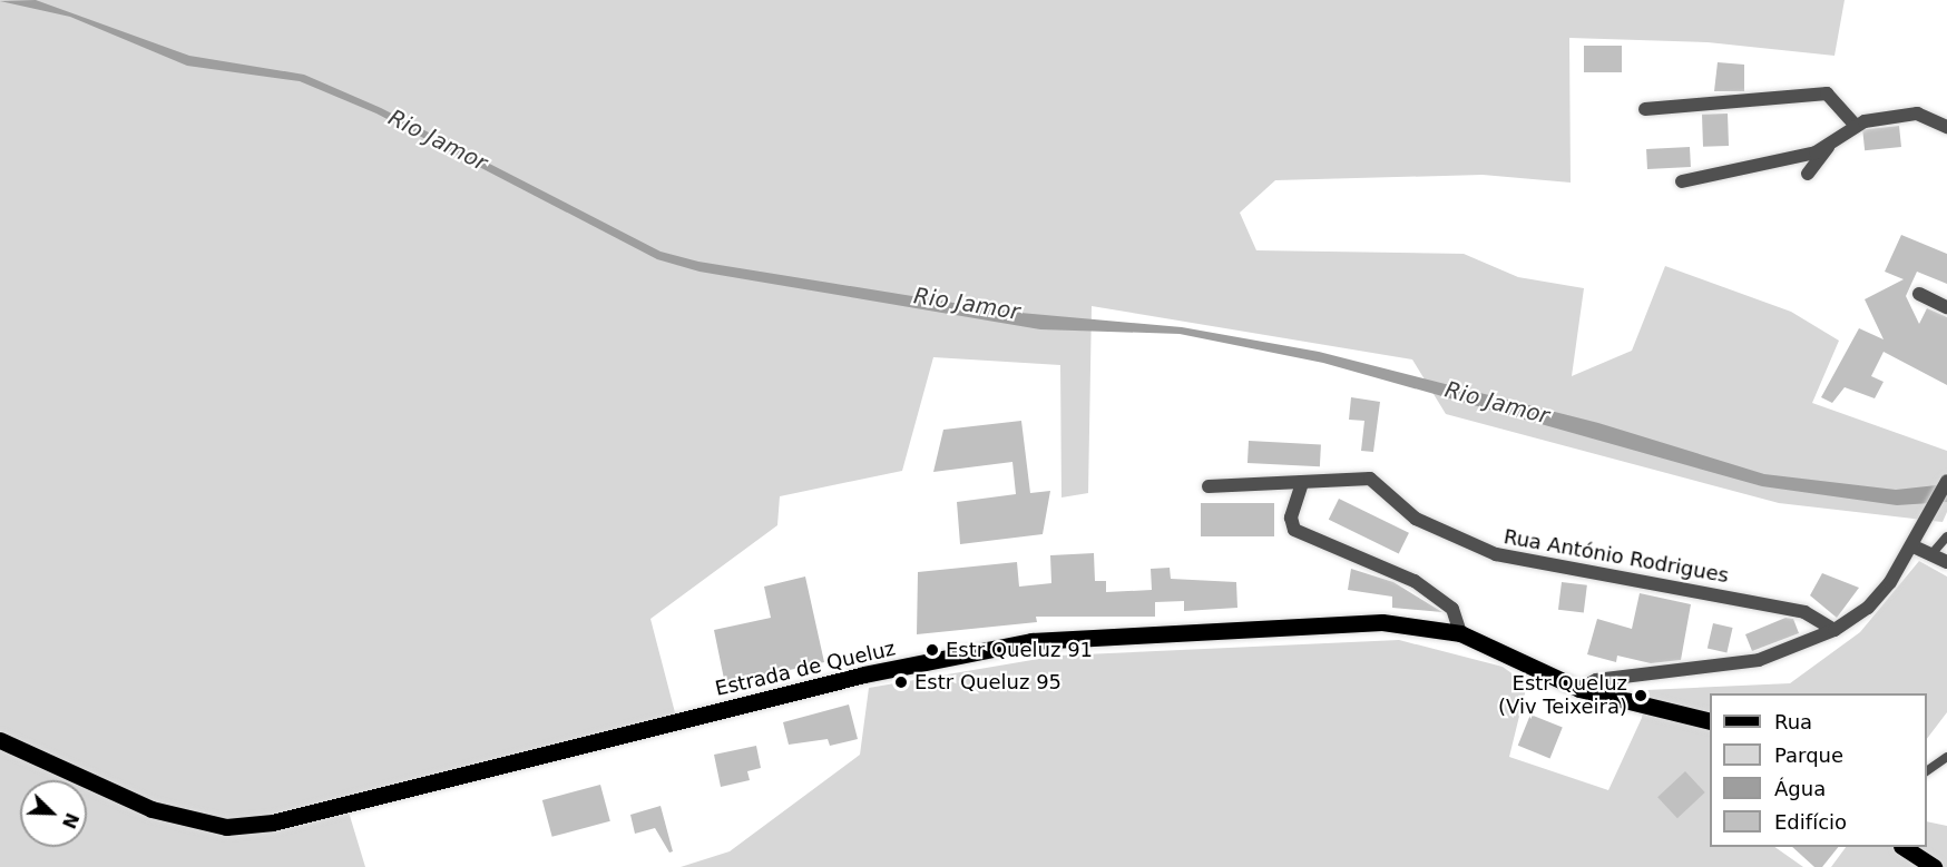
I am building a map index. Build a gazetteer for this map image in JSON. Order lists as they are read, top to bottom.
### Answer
{
  "streets": {
    "main road": ["Estrada de Queluz"],
    "street": ["Rua António Rodrigues"]
  },
  "water": ["Rio Jamor"],
  "places": ["Estr Queluz 91", "Estr Queluz 95", "Estr Queluz (Viv Teixeira)"],
  "legend": [
    "Rua",
    "Parque",
    "Água",
    "Edifício"
  ],
  "north": "bottom right"
}
